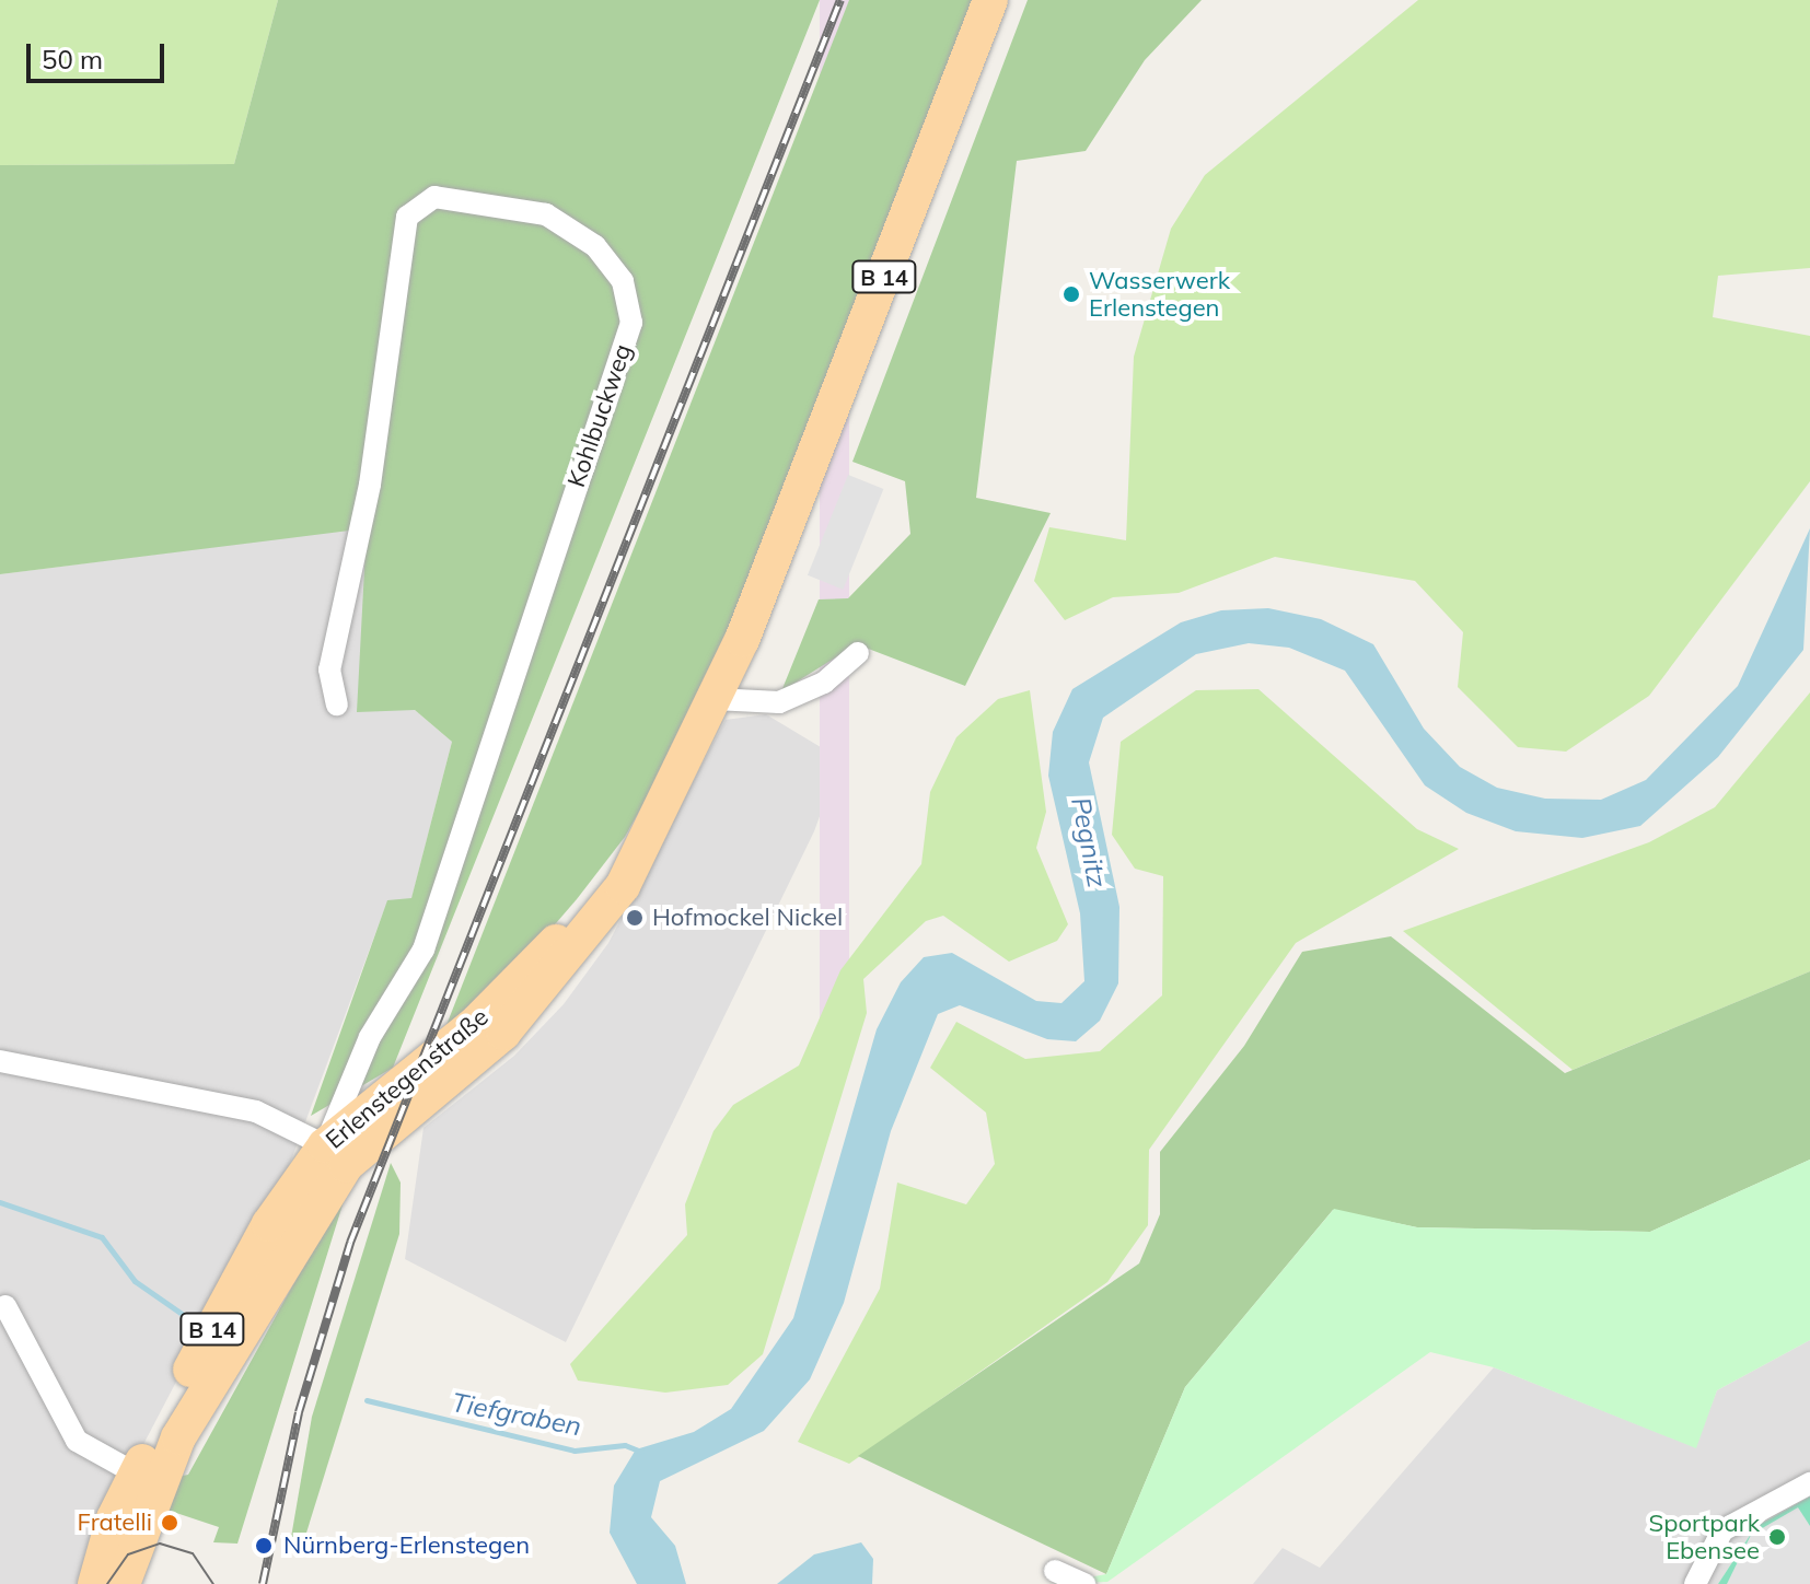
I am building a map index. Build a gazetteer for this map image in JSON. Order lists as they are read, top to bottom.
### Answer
{
  "streets": {
    "main road": ["B 14", "Erlenstegenstraße"],
    "street": ["Kohlbuckweg"]
  },
  "crossings": [
    ["Kohlbuckweg", "Erlenstegenstraße"]
  ],
  "water": ["Pegnitz", "Tiefgraben"],
  "places": [
    "Wasserwerk Erlenstegen",
    "Hofmockel Nickel",
    "Fratelli",
    "Sportpark Ebensee",
    "Nürnberg-Erlenstegen"
  ],
  "scale_bar": "50 m"
}
